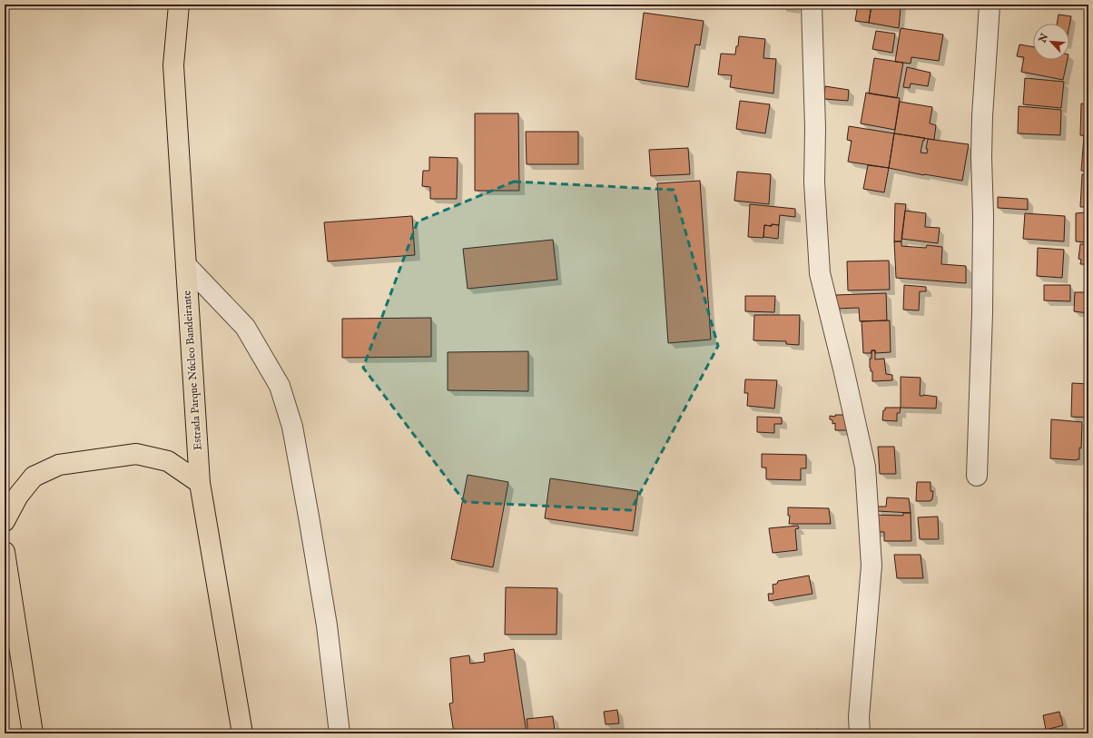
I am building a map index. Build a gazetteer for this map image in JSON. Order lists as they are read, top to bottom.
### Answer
{
  "streets": {
    "highway": ["Estrada Parque Núcleo Bandeirante"]
  },
  "north": "top left"
}
